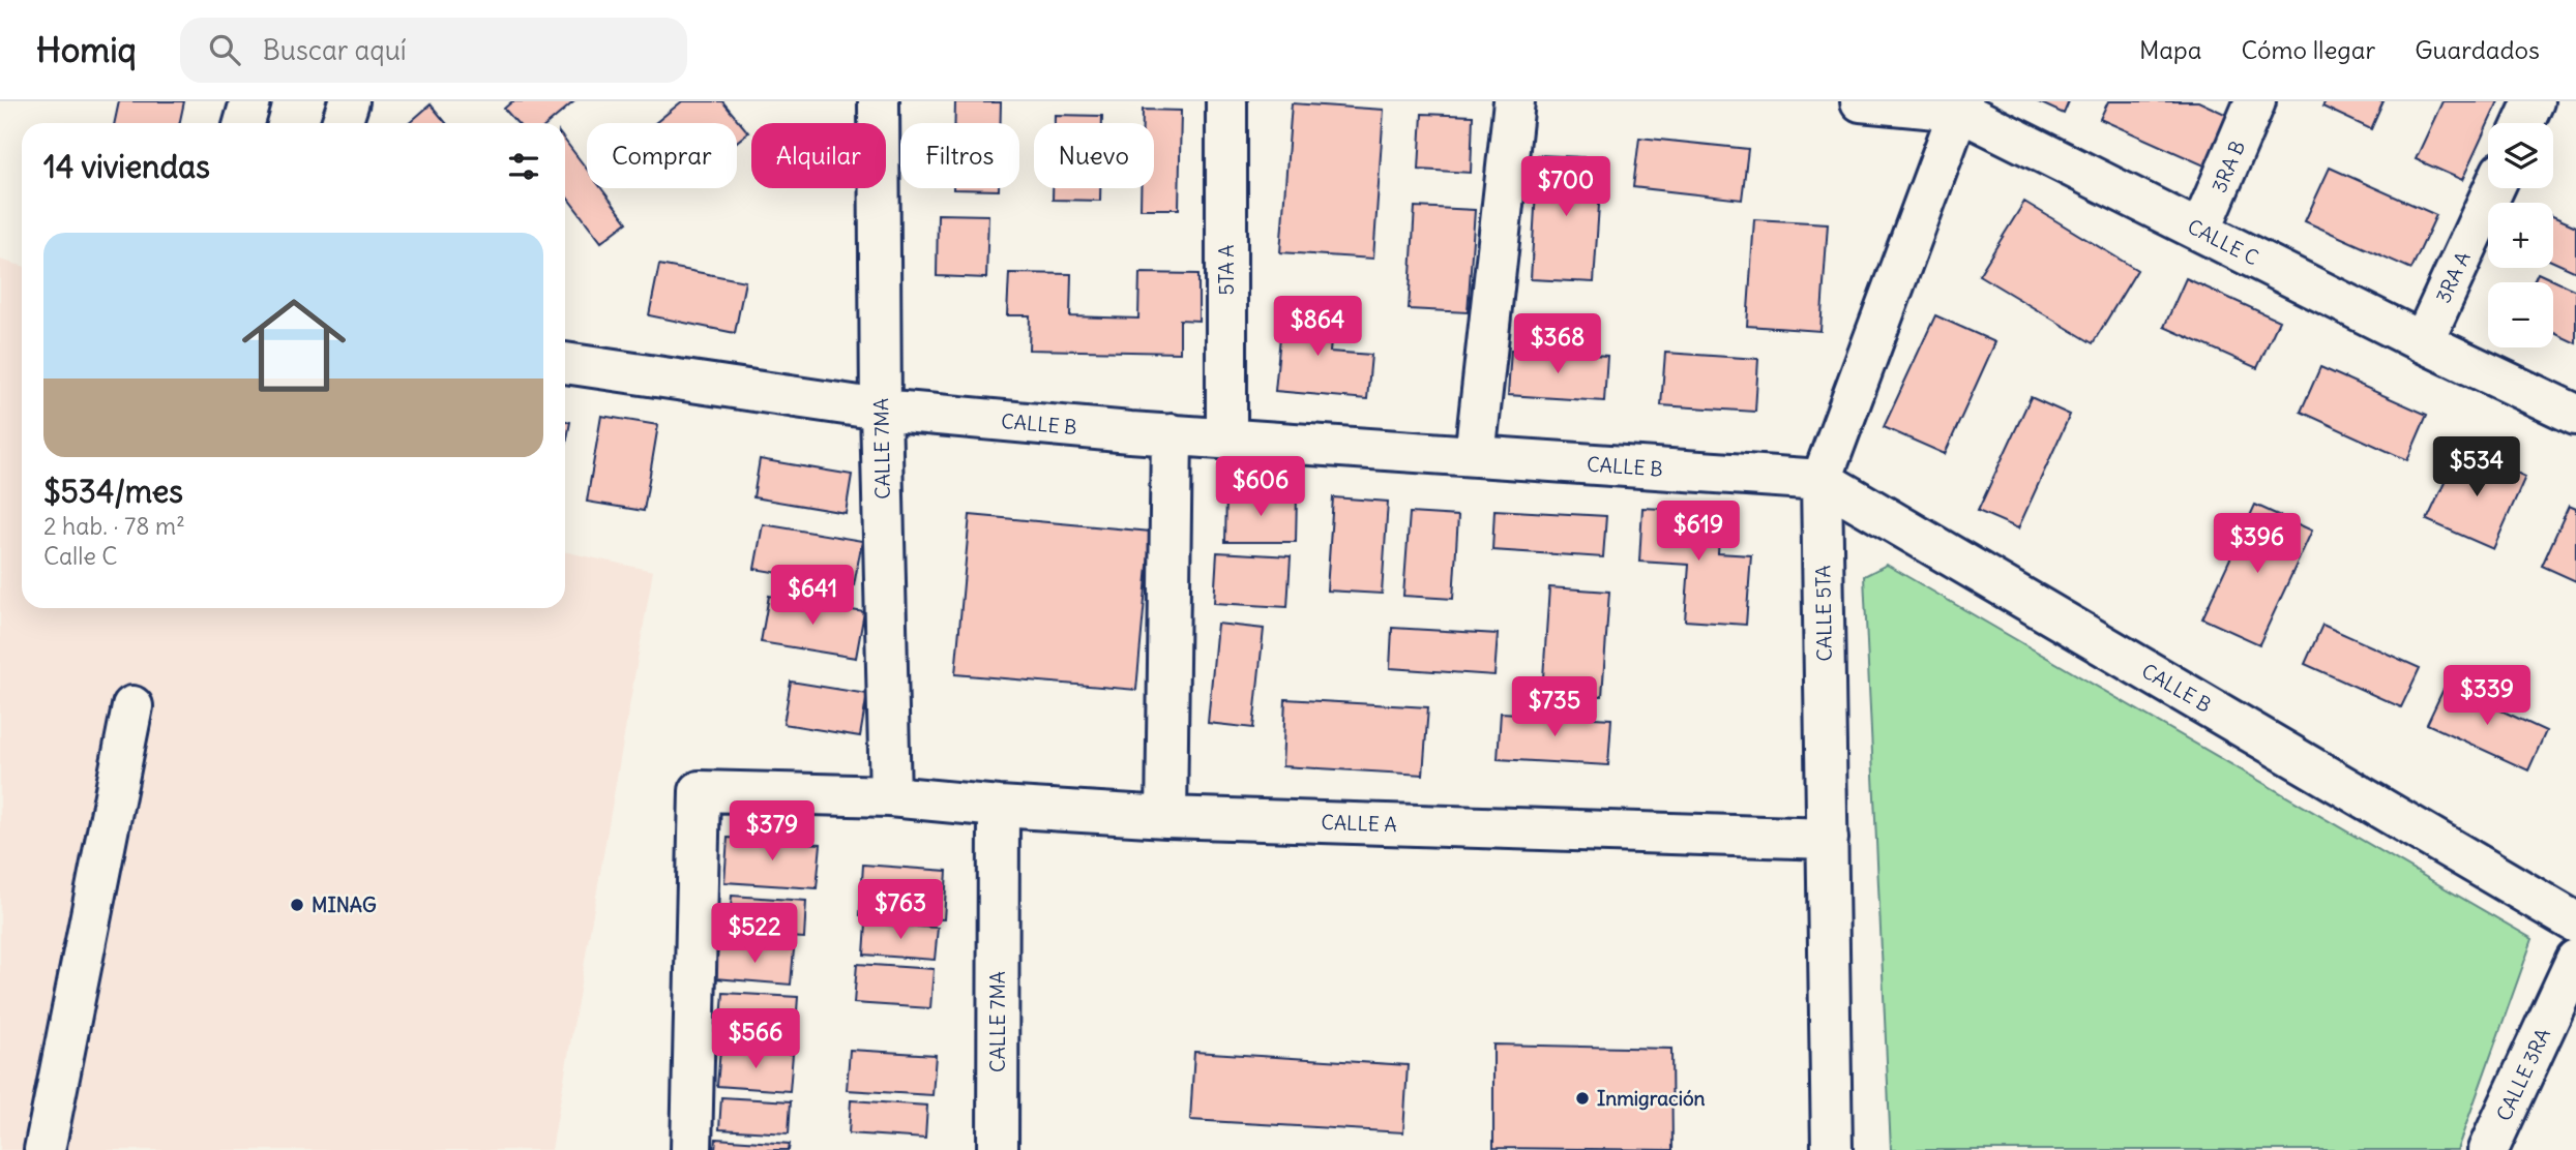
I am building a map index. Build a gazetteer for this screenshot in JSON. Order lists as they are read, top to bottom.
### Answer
{
  "streets": {
    "street": [
      "3RA B",
      "CALLE C",
      "5TA A",
      "3RA A",
      "CALLE B",
      "CALLE 7MA",
      "CALLE 5TA",
      "CALLE A",
      "CALLE 3RA"
    ]
  },
  "crossings": [
    ["3RA B", "CALLE C"],
    ["CALLE C", "3RA A"],
    ["CALLE C", "CALLE 5TA"],
    ["5TA A", "CALLE B"],
    ["CALLE B", "CALLE 7MA"],
    ["CALLE B", "CALLE 5TA"],
    ["CALLE 7MA", "CALLE A"],
    ["CALLE 5TA", "CALLE A"]
  ],
  "places": ["MINAG", "Inmigración"],
  "page": {
    "header": "Homiq",
    "search": "Buscar aquí",
    "nav": ["Mapa", "Cómo llegar", "Guardados"],
    "map_buttons": ["+", "−"],
    "chip": [
      "Comprar",
      "Alquilar",
      "Filtros",
      "Nuevo"
    ],
    "heading": "14 viviendas",
    "price": [
      "$700",
      "$864",
      "$368",
      "$534",
      "$606",
      "$619",
      "$396",
      "$641",
      "$339",
      "$735",
      "$379",
      "$763",
      "$522",
      "$566"
    ],
    "list": [
      {
        "name": "$534/mes",
        "note": "2 hab. · 78 m² · Calle C"
      }
    ]
  }
}
